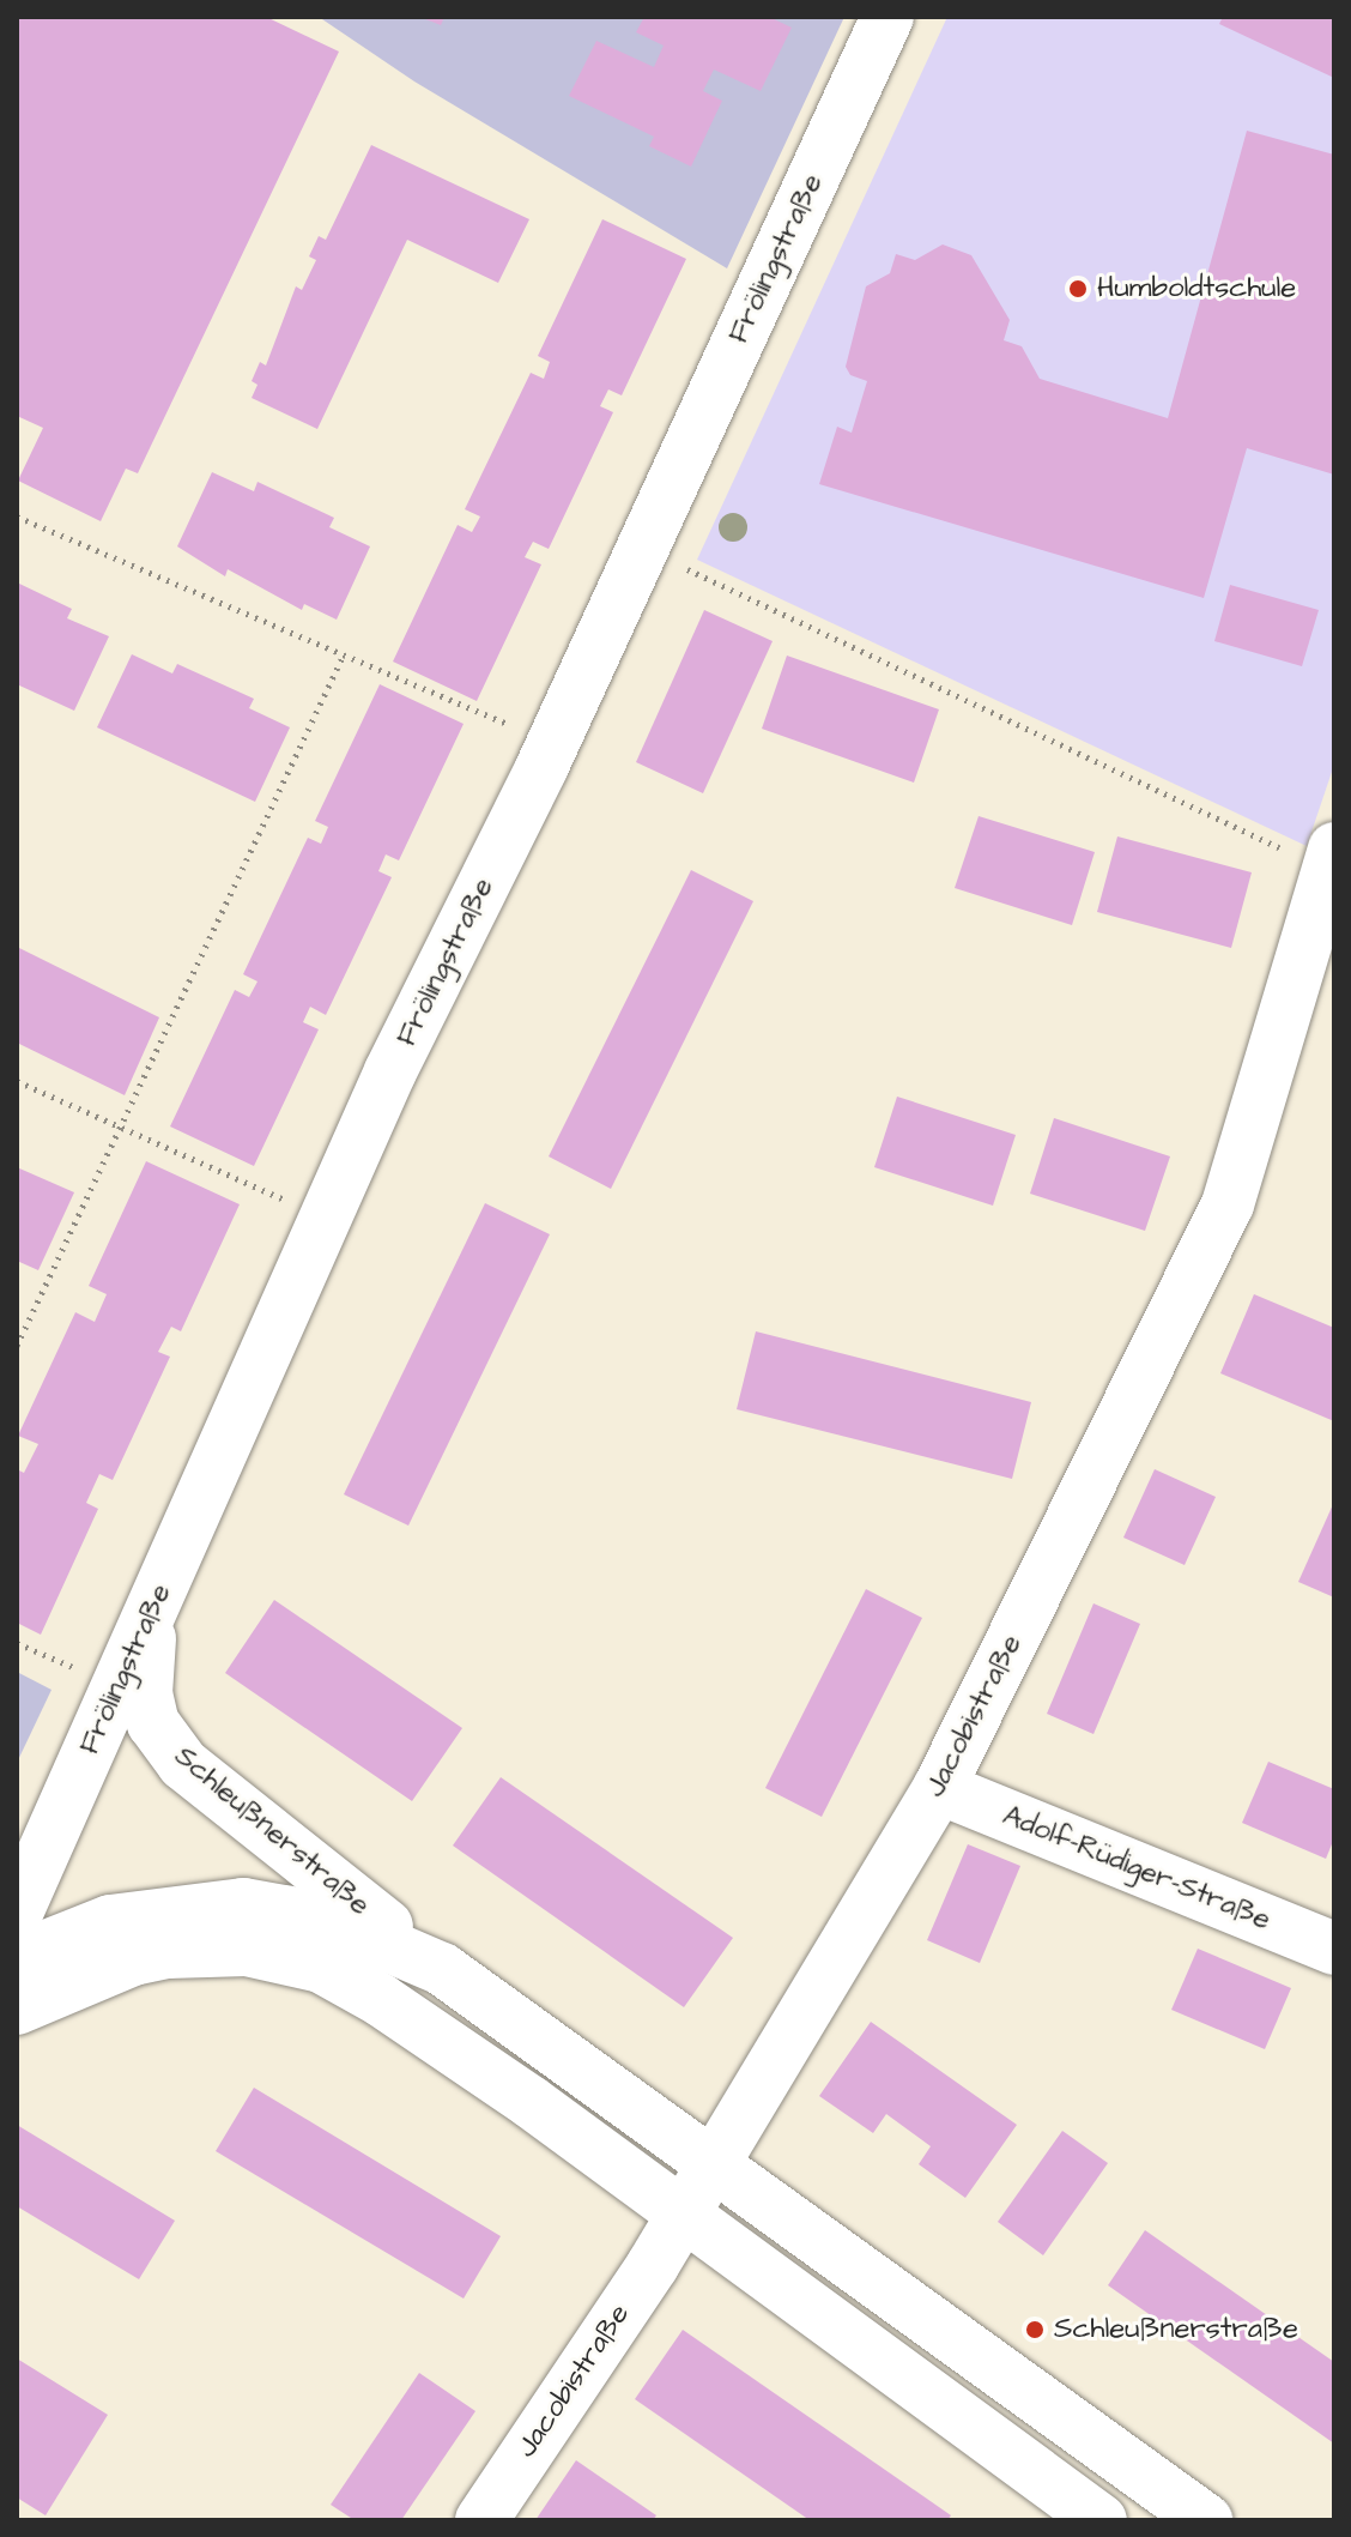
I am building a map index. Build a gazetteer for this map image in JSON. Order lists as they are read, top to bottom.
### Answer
{
  "streets": {
    "street": [
      "Frölingstraße",
      "Jacobistraße",
      "Schleußnerstraße",
      "Adolf-Rüdiger-Straße"
    ]
  },
  "crossings": [
    ["Frölingstraße", "Schleußnerstraße"],
    ["Jacobistraße", "Schleußnerstraße"],
    ["Jacobistraße", "Adolf-Rüdiger-Straße"]
  ],
  "places": ["Humboldtschule", "Schleußnerstraße"]
}
